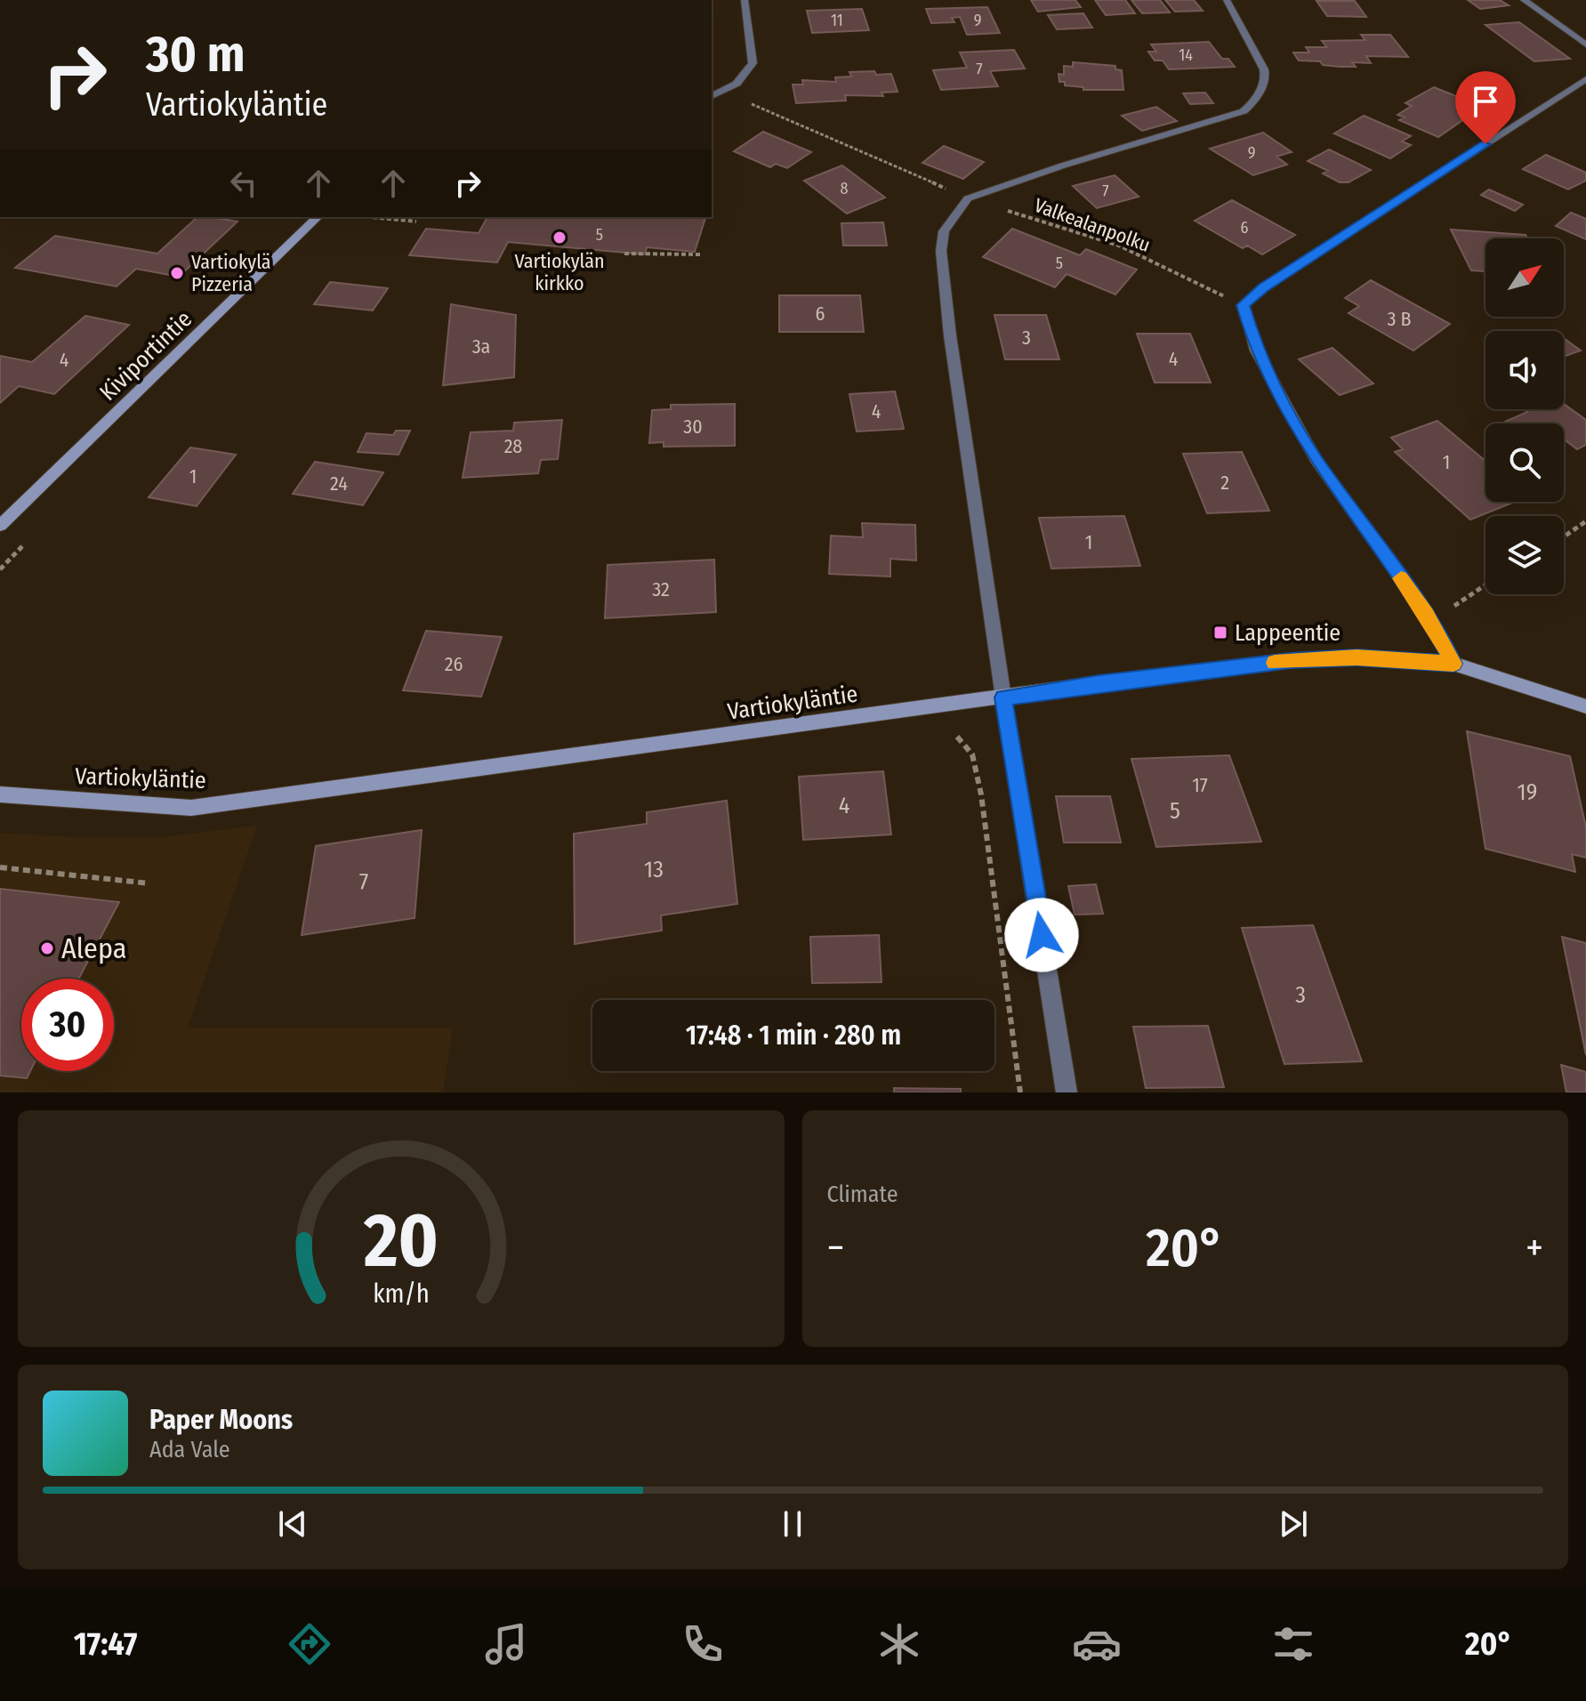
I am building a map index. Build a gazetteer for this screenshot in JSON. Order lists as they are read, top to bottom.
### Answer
{
  "streets": {
    "street": ["Kiviportintie", "Vartiokyläntie"],
    "path": ["Valkealanpolku"]
  },
  "places": {
    "other": ["Vartiokylän kirkko", "Vartiokylä Pizzeria", "Alepa"],
    "transit": ["Lappeentie"]
  },
  "house_numbers": [
    "11",
    "9",
    "14",
    "7",
    "9",
    "8",
    "7",
    "6",
    "5",
    "5",
    "6",
    "3 B",
    "3",
    "3a",
    "4",
    "4",
    "4",
    "30",
    "28",
    "1",
    "1",
    "2",
    "24",
    "1",
    "32",
    "26",
    "17",
    "19",
    "4",
    "5",
    "13",
    "7",
    "3"
  ],
  "north": "top right",
  "page": {
    "turn": ["30 m", "Vartiokyläntie"],
    "limit": "30",
    "trip": "17:48 · 1 min · 280 m",
    "tile": "Climate",
    "heat": ["−", "20°", "+"],
    "song": ["Paper Moons", "Ada Vale"],
    "tabs": ["17:47", "20°"],
    "gauge": ["20", "km/h"]
  }
}
